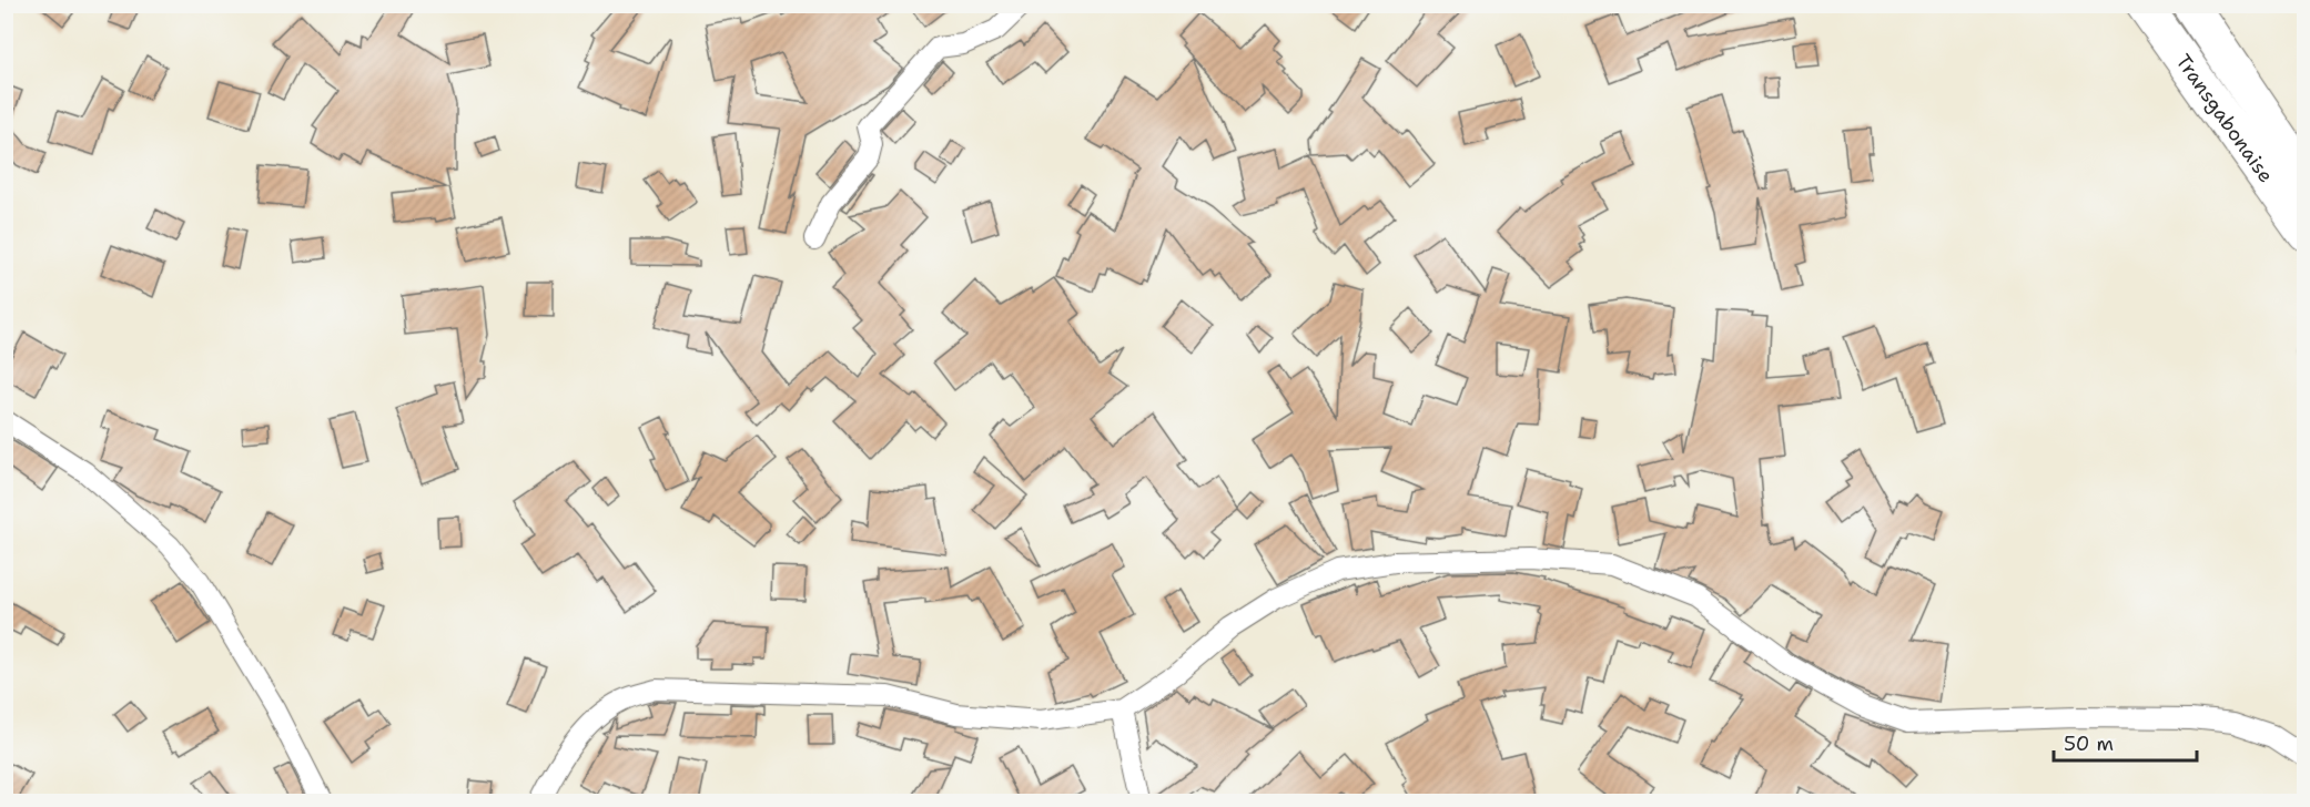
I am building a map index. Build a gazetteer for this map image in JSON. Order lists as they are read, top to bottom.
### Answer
{
  "streets": {
    "highway": ["Transgabonaise"]
  },
  "scale_bar": "50 m"
}
